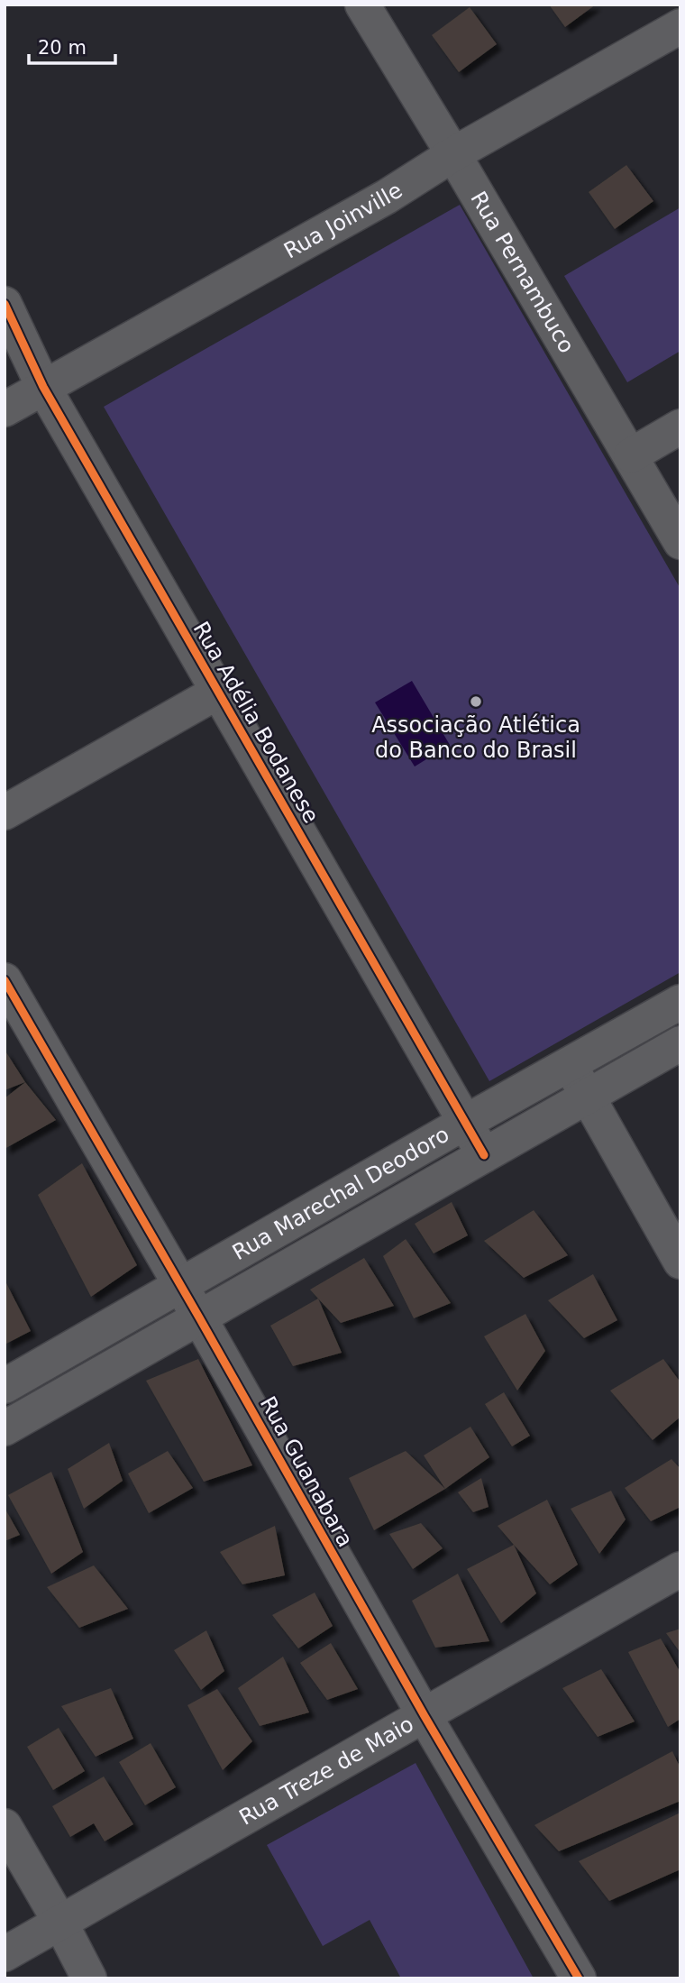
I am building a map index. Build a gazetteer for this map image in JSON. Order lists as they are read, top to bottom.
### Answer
{
  "streets": {
    "street": [
      "Rua Joinville",
      "Rua Pernambuco",
      "Rua Adélia Bodanese",
      "Rua Marechal Deodoro",
      "Rua Guanabara",
      "Rua Treze de Maio"
    ]
  },
  "crossings": [
    ["Rua Joinville", "Rua Pernambuco"],
    ["Rua Joinville", "Rua Adélia Bodanese"],
    ["Rua Adélia Bodanese", "Rua Marechal Deodoro"],
    ["Rua Marechal Deodoro", "Rua Guanabara"],
    ["Rua Guanabara", "Rua Treze de Maio"]
  ],
  "places": ["Associação Atlética do Banco do Brasil"],
  "scale_bar": "20 m"
}
